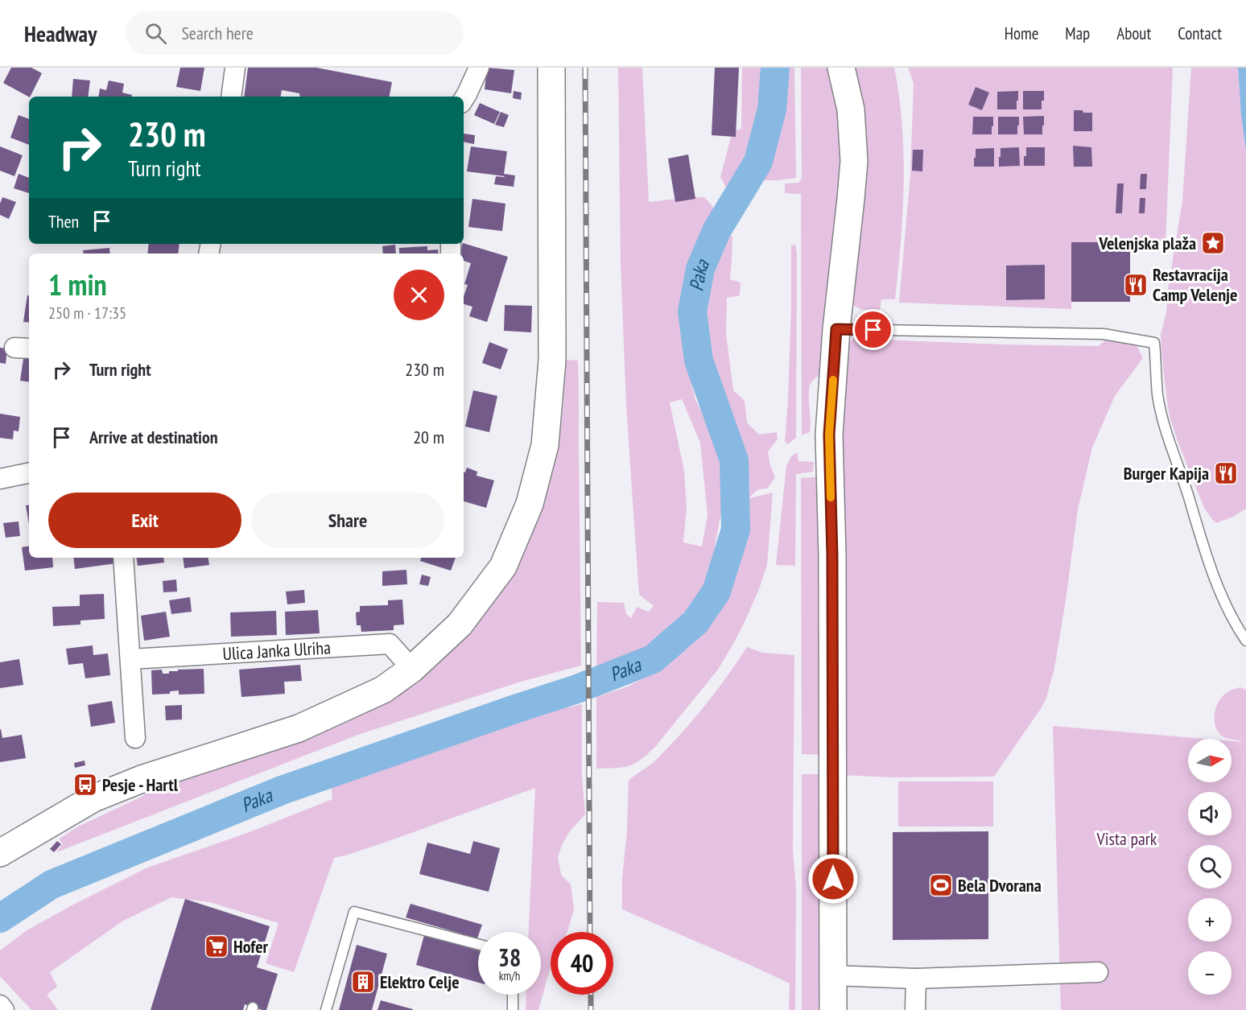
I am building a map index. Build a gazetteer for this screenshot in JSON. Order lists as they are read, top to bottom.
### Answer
{
  "streets": {
    "street": ["Ulica Janka Ulriha"]
  },
  "water": ["Paka"],
  "parks": ["Vista park"],
  "places": {
    "place": ["Velenjska plaža"],
    "restaurant": ["Restavracija Camp Velenje", "Burger Kapija"],
    "bus stop": ["Pesje - Hartl"],
    "sports": ["Bela Dvorana"],
    "supermarket": ["Hofer"],
    "building": ["Elektro Celje"]
  },
  "north": "right",
  "page": {
    "header": "Headway",
    "search": "Search here",
    "nav": [
      "Home",
      "Map",
      "About",
      "Contact"
    ],
    "turn": ["230 m", "Turn right"],
    "then": "Then",
    "heading": ["1 min", "250 m · 17:35"],
    "list": [
      {
        "name": "Turn right",
        "value": "230 m"
      },
      {
        "name": "Arrive at destination",
        "value": "20 m"
      }
    ],
    "buttons": ["Exit", "Share"],
    "map_buttons": ["+", "−"],
    "speed": "38 km/h",
    "limit": "40"
  }
}
